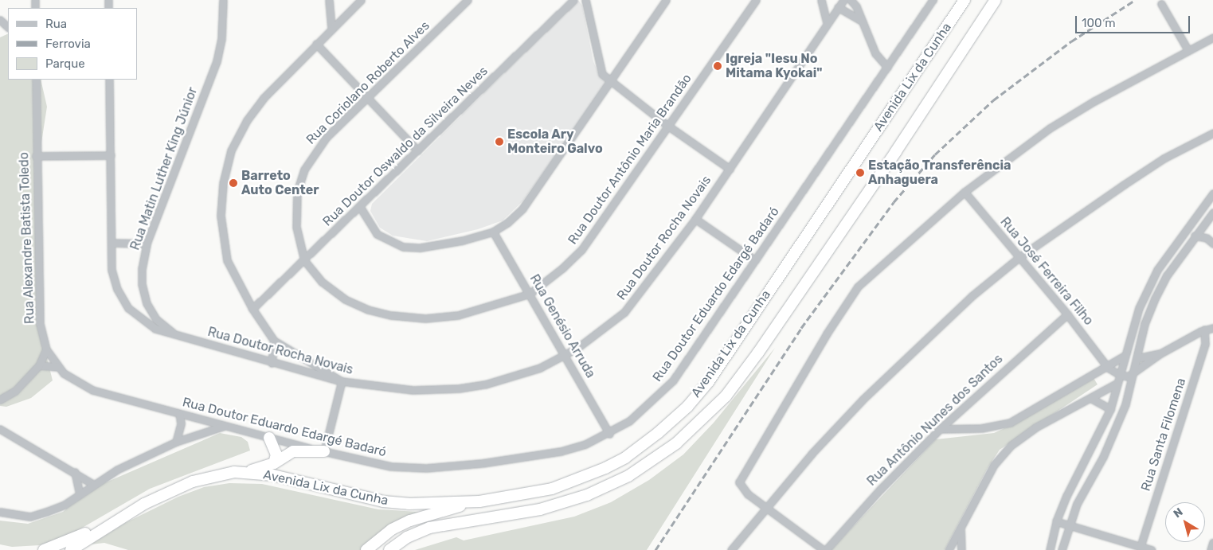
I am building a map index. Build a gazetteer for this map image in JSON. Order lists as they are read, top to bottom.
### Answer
{
  "streets": {
    "highway": ["Avenida Lix da Cunha"],
    "street": [
      "Rua Coriolano Roberto Alves",
      "Rua Doutor Oswaldo da Silveira Neves",
      "Rua Doutor Antônio Maria Brandão",
      "Rua Matin Luther King Júnior",
      "Rua Alexandre Batista Toledo",
      "Rua Doutor Rocha Novais",
      "Rua José Ferreira Filho",
      "Rua Doutor Eduardo Edargé Badaró",
      "Rua Genésio Arruda",
      "Rua Antônio Nunes dos Santos",
      "Rua Santa Filomena"
    ]
  },
  "crossings": [
    ["Rua Coriolano Roberto Alves", "Rua Doutor Oswaldo da Silveira Neves"],
    ["Rua Coriolano Roberto Alves", "Rua Doutor Antônio Maria Brandão"],
    ["Rua Doutor Oswaldo da Silveira Neves", "Rua Doutor Antônio Maria Brandão"],
    ["Rua Doutor Antônio Maria Brandão", "Rua Genésio Arruda"],
    ["Rua Matin Luther King Júnior", "Rua Doutor Rocha Novais"],
    ["Rua Alexandre Batista Toledo", "Rua Doutor Eduardo Edargé Badaró"],
    ["Rua Doutor Rocha Novais", "Rua Genésio Arruda"],
    ["Rua José Ferreira Filho", "Rua Antônio Nunes dos Santos"],
    ["Rua Doutor Eduardo Edargé Badaró", "Rua Genésio Arruda"]
  ],
  "places": [
    "Igreja \"Iesu No Mitama Kyokai\"",
    "Escola Ary Monteiro Galvo",
    "Estação Transferência Anhaguera",
    "Barreto Auto Center"
  ],
  "legend": ["Rua", "Ferrovia", "Parque"],
  "scale_bar": "100 m",
  "north": "top left"
}
